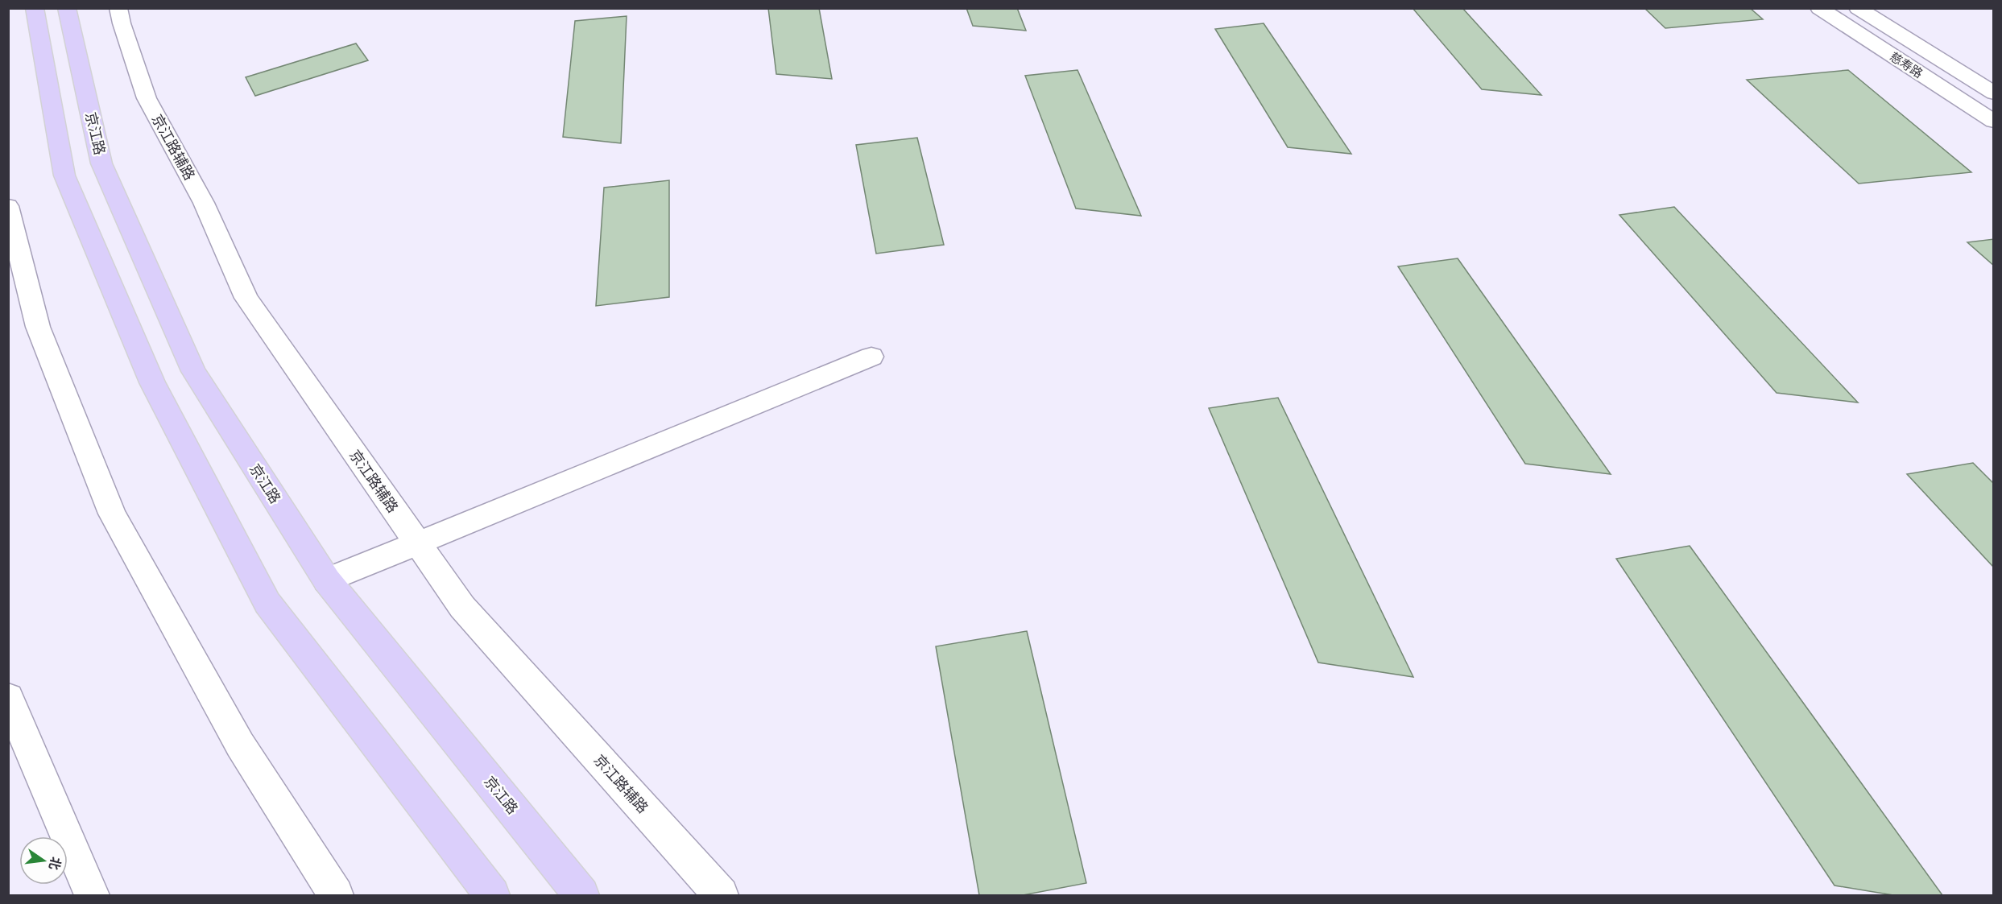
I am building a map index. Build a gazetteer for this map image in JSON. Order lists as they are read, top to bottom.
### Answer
{
  "streets": {
    "main road": ["京江路"],
    "street": ["慈寿路", "京江路辅路"]
  },
  "north": "right"
}
